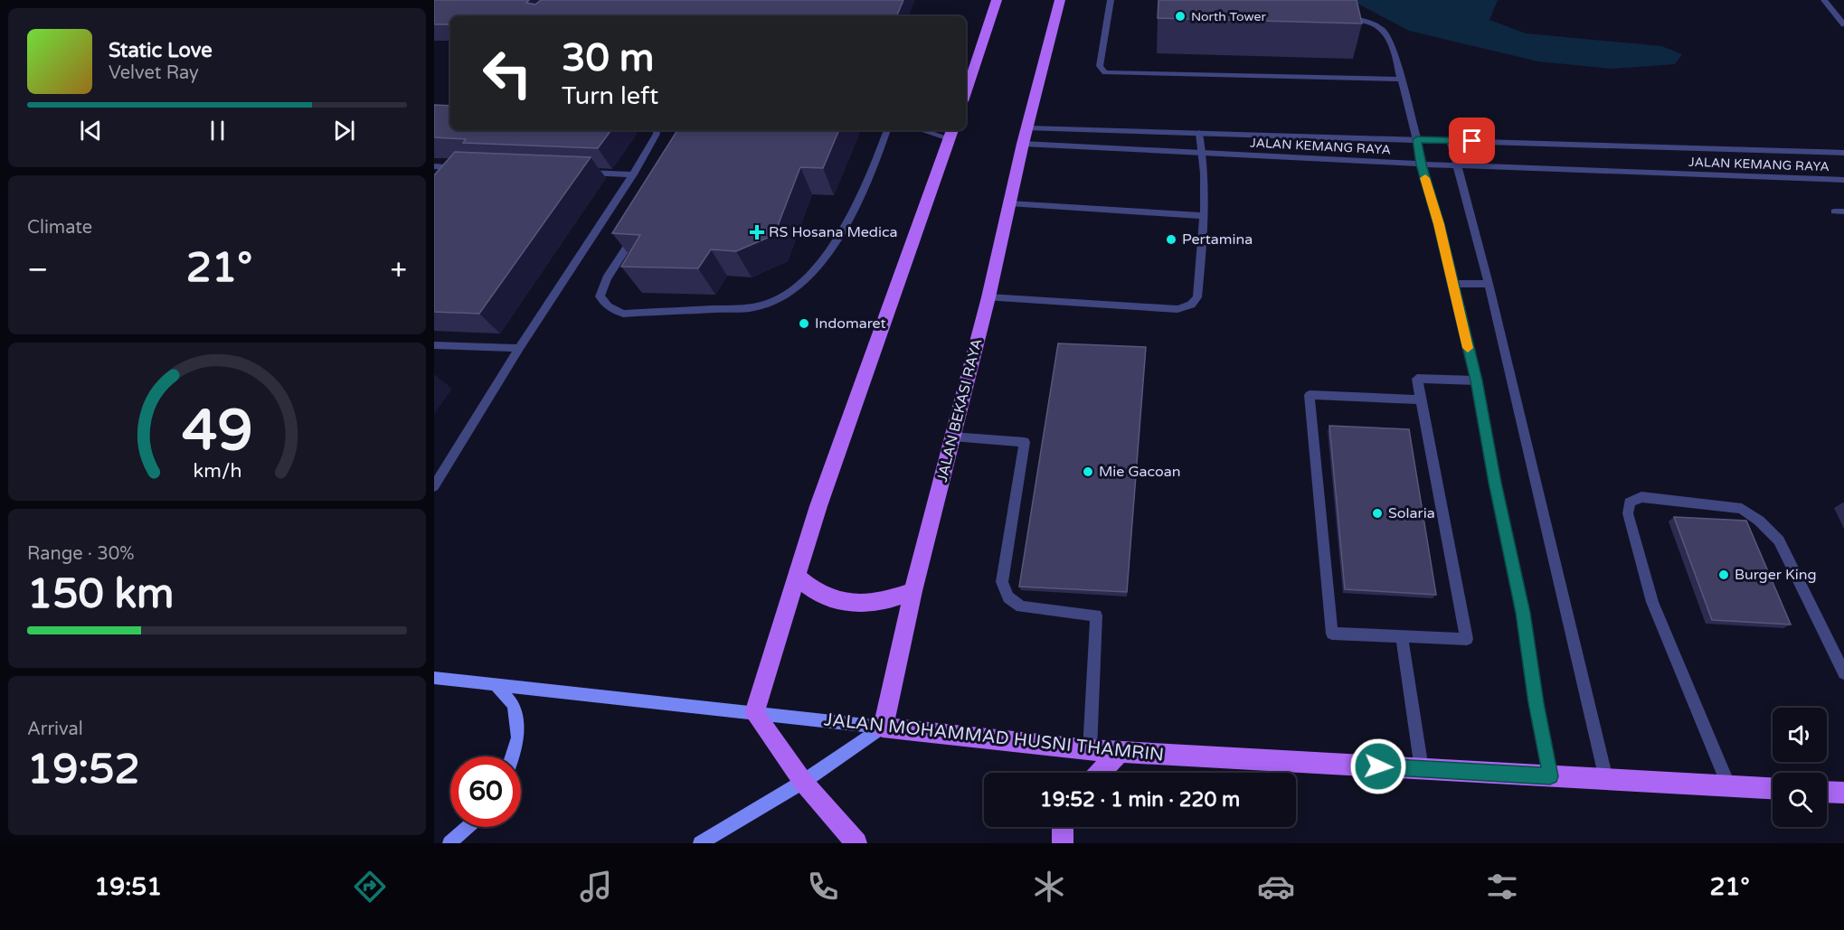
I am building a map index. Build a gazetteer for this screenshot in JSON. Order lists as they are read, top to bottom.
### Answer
{
  "streets": {
    "main road": ["JALAN BEKASI RAYA", "JALAN MOHAMMAD HUSNI THAMRIN"],
    "street": ["JALAN KEMANG RAYA"]
  },
  "crossings": [
    ["JALAN KEMANG RAYA", "JALAN BEKASI RAYA"],
    ["JALAN BEKASI RAYA", "JALAN MOHAMMAD HUSNI THAMRIN"]
  ],
  "places": {
    "other": [
      "North Tower",
      "Pertamina",
      "Indomaret",
      "Mie Gacoan",
      "Solaria",
      "Burger King"
    ],
    "health": ["RS Hosana Medica"]
  },
  "page": {
    "turn": ["30 m", "Turn left"],
    "song": ["Static Love", "Velvet Ray"],
    "tile": [
      "Climate",
      ["Range · 30%", "150 km"],
      ["Arrival", "19:52"]
    ],
    "heat": ["−", "21°", "+"],
    "limit": "60",
    "trip": "19:52 · 1 min · 220 m",
    "tabs": ["19:51", "21°"],
    "gauge": ["49", "km/h"]
  }
}
